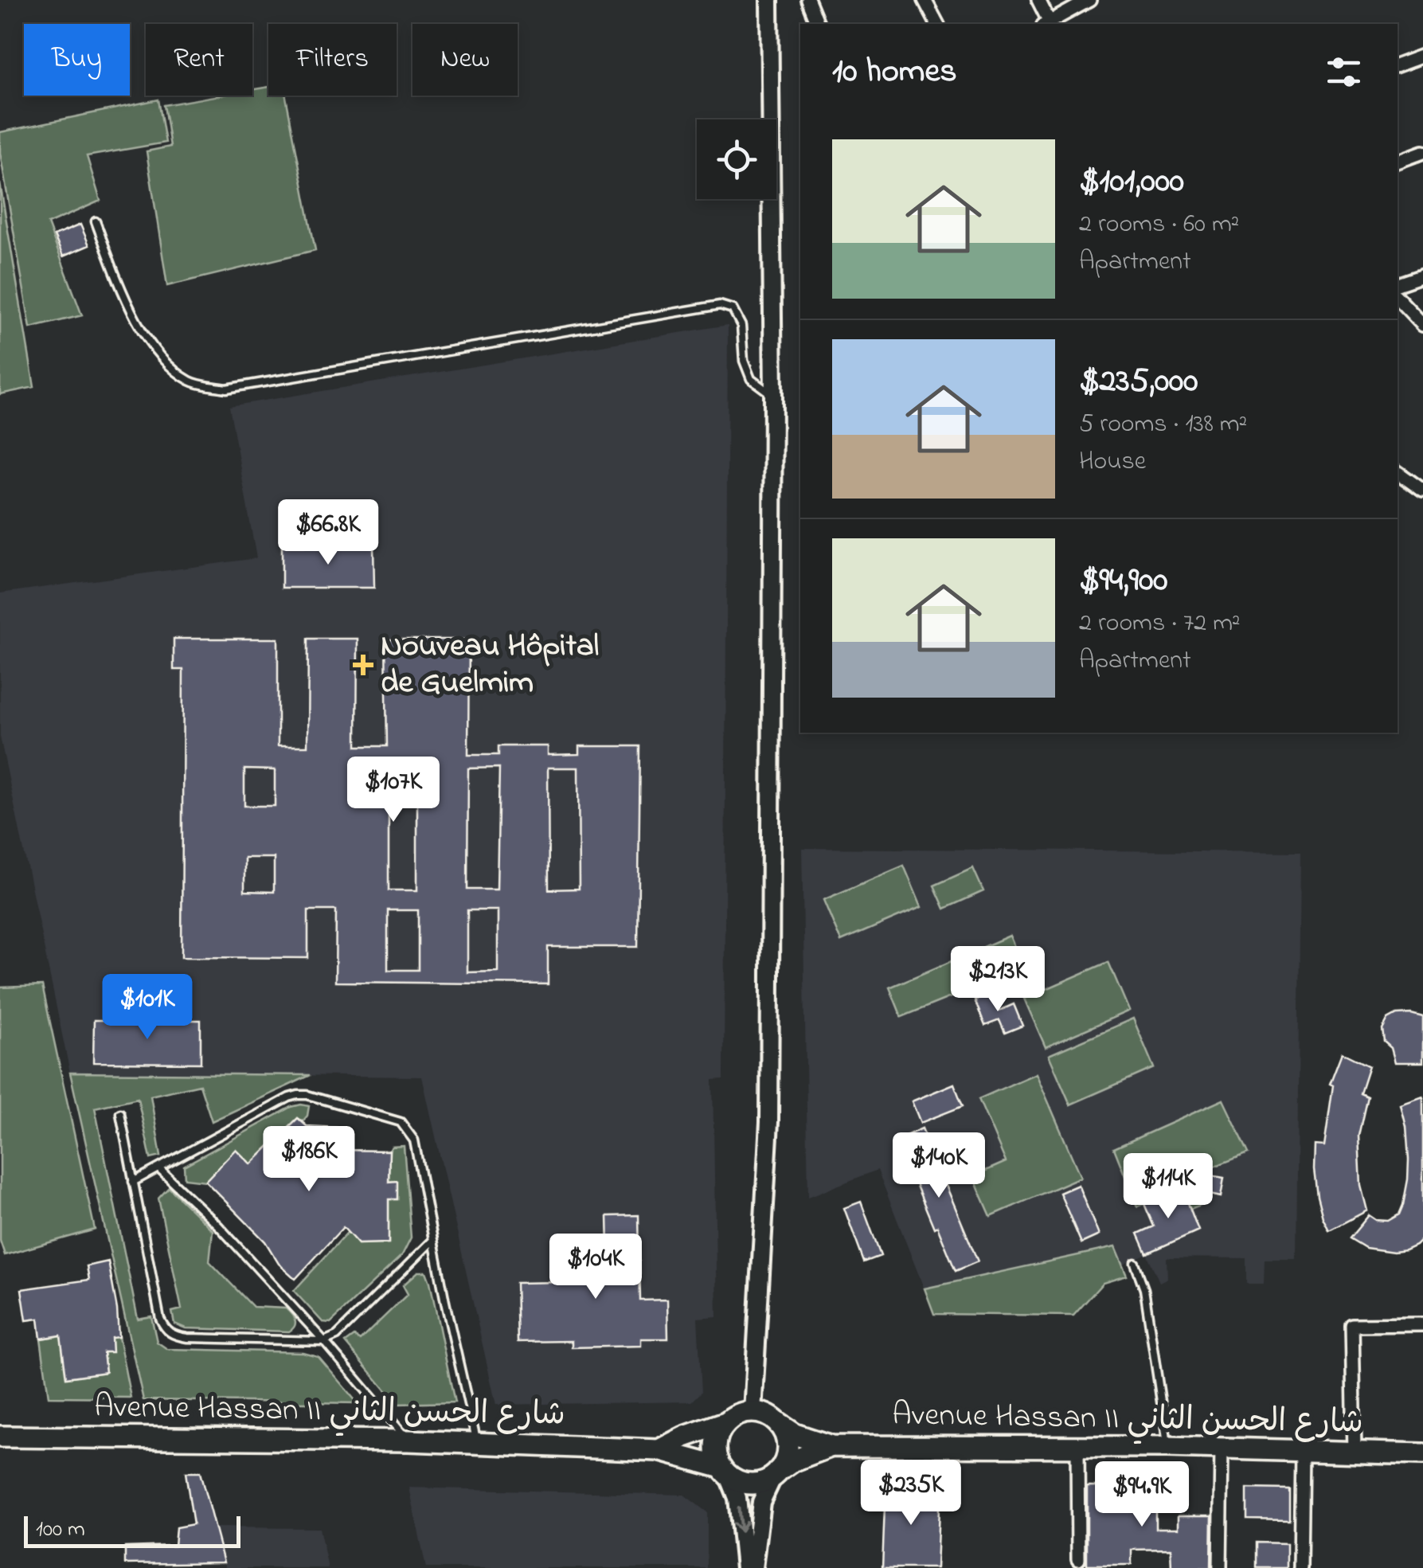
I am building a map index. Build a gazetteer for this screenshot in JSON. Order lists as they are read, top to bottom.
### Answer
{
  "streets": {
    "main road": ["Avenue Hassan II شارع الحسن الثاني"]
  },
  "places": {
    "health": ["Nouveau Hôpital de Guelmim"]
  },
  "scale_bar": "100 m",
  "page": {
    "chip": [
      "Buy",
      "Rent",
      "Filters",
      "New"
    ],
    "heading": "10 homes",
    "list": [
      {
        "name": "$101,000",
        "note": "2 rooms · 60 m² · Apartment"
      },
      {
        "name": "$235,000",
        "note": "5 rooms · 138 m² · House"
      },
      {
        "name": "$94,900",
        "note": "2 rooms · 72 m² · Apartment"
      }
    ],
    "price": [
      "$66.8K",
      "$107K",
      "$213K",
      "$101K",
      "$186K",
      "$140K",
      "$114K",
      "$104K",
      "$235K",
      "$94.9K"
    ],
    "scale": "100 m"
  }
}
